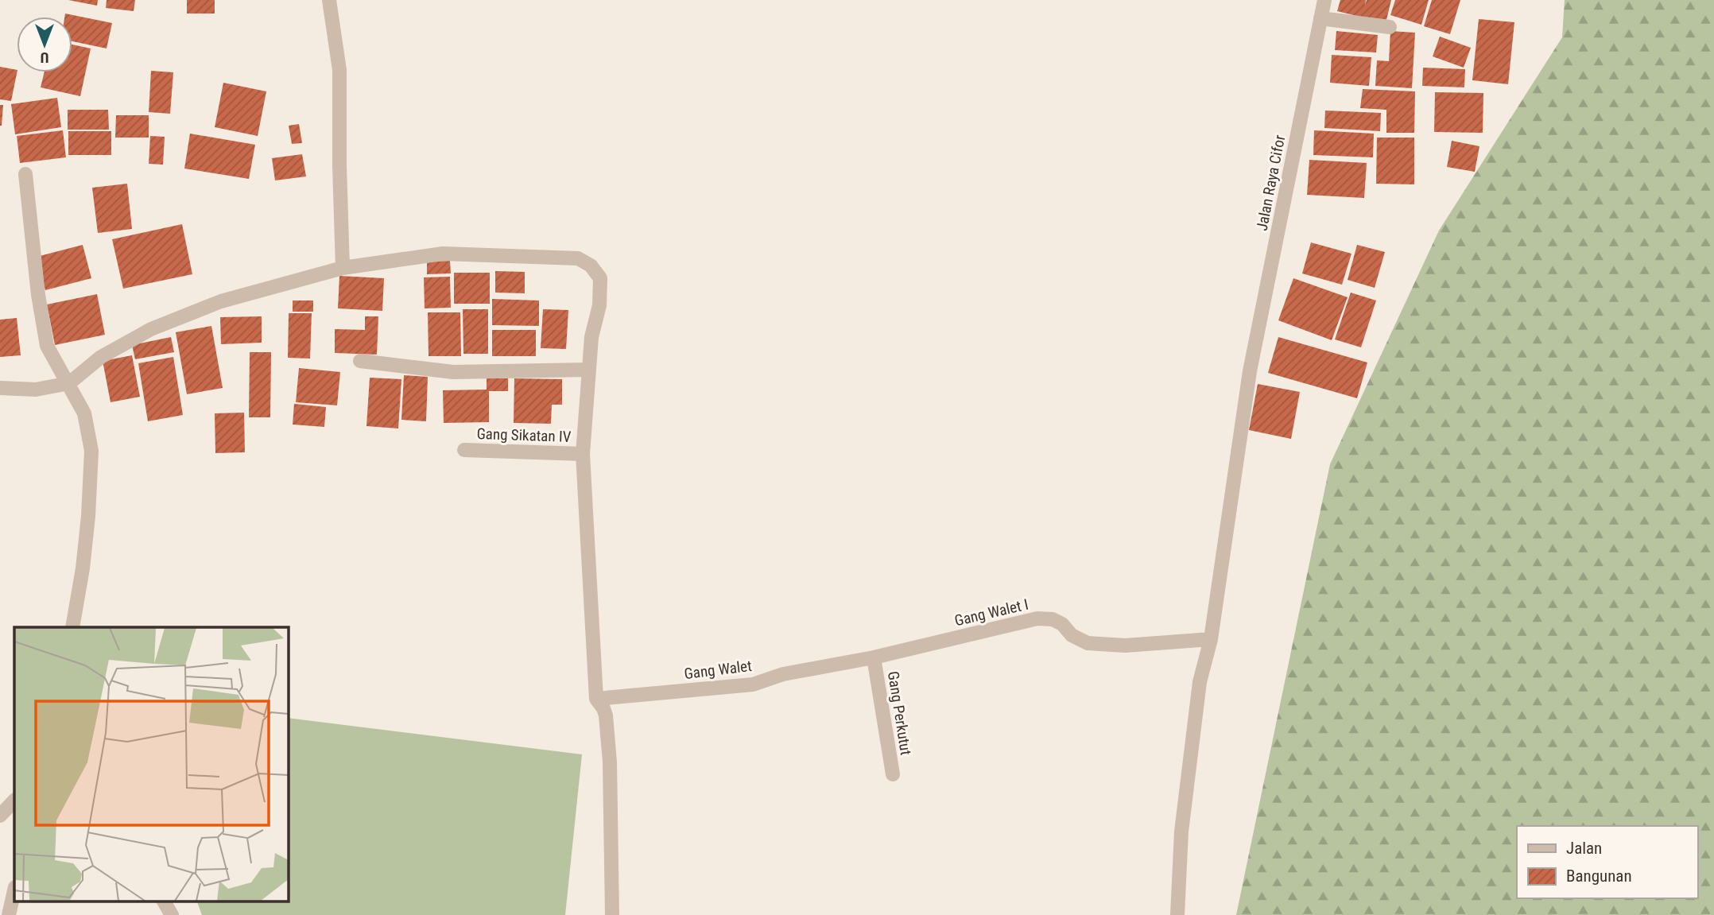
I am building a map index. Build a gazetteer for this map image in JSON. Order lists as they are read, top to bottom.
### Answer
{
  "streets": {
    "street": [
      "Jalan Raya Cifor",
      "Gang Sikatan IV",
      "Gang Walet I",
      "Gang Walet",
      "Gang Perkutut"
    ]
  },
  "crossings": [
    ["Jalan Raya Cifor", "Gang Walet I"],
    ["Gang Walet I", "Gang Walet"],
    ["Gang Walet I", "Gang Perkutut"],
    ["Gang Walet", "Gang Perkutut"]
  ],
  "legend": ["Jalan", "Bangunan"],
  "north": "bottom"
}
